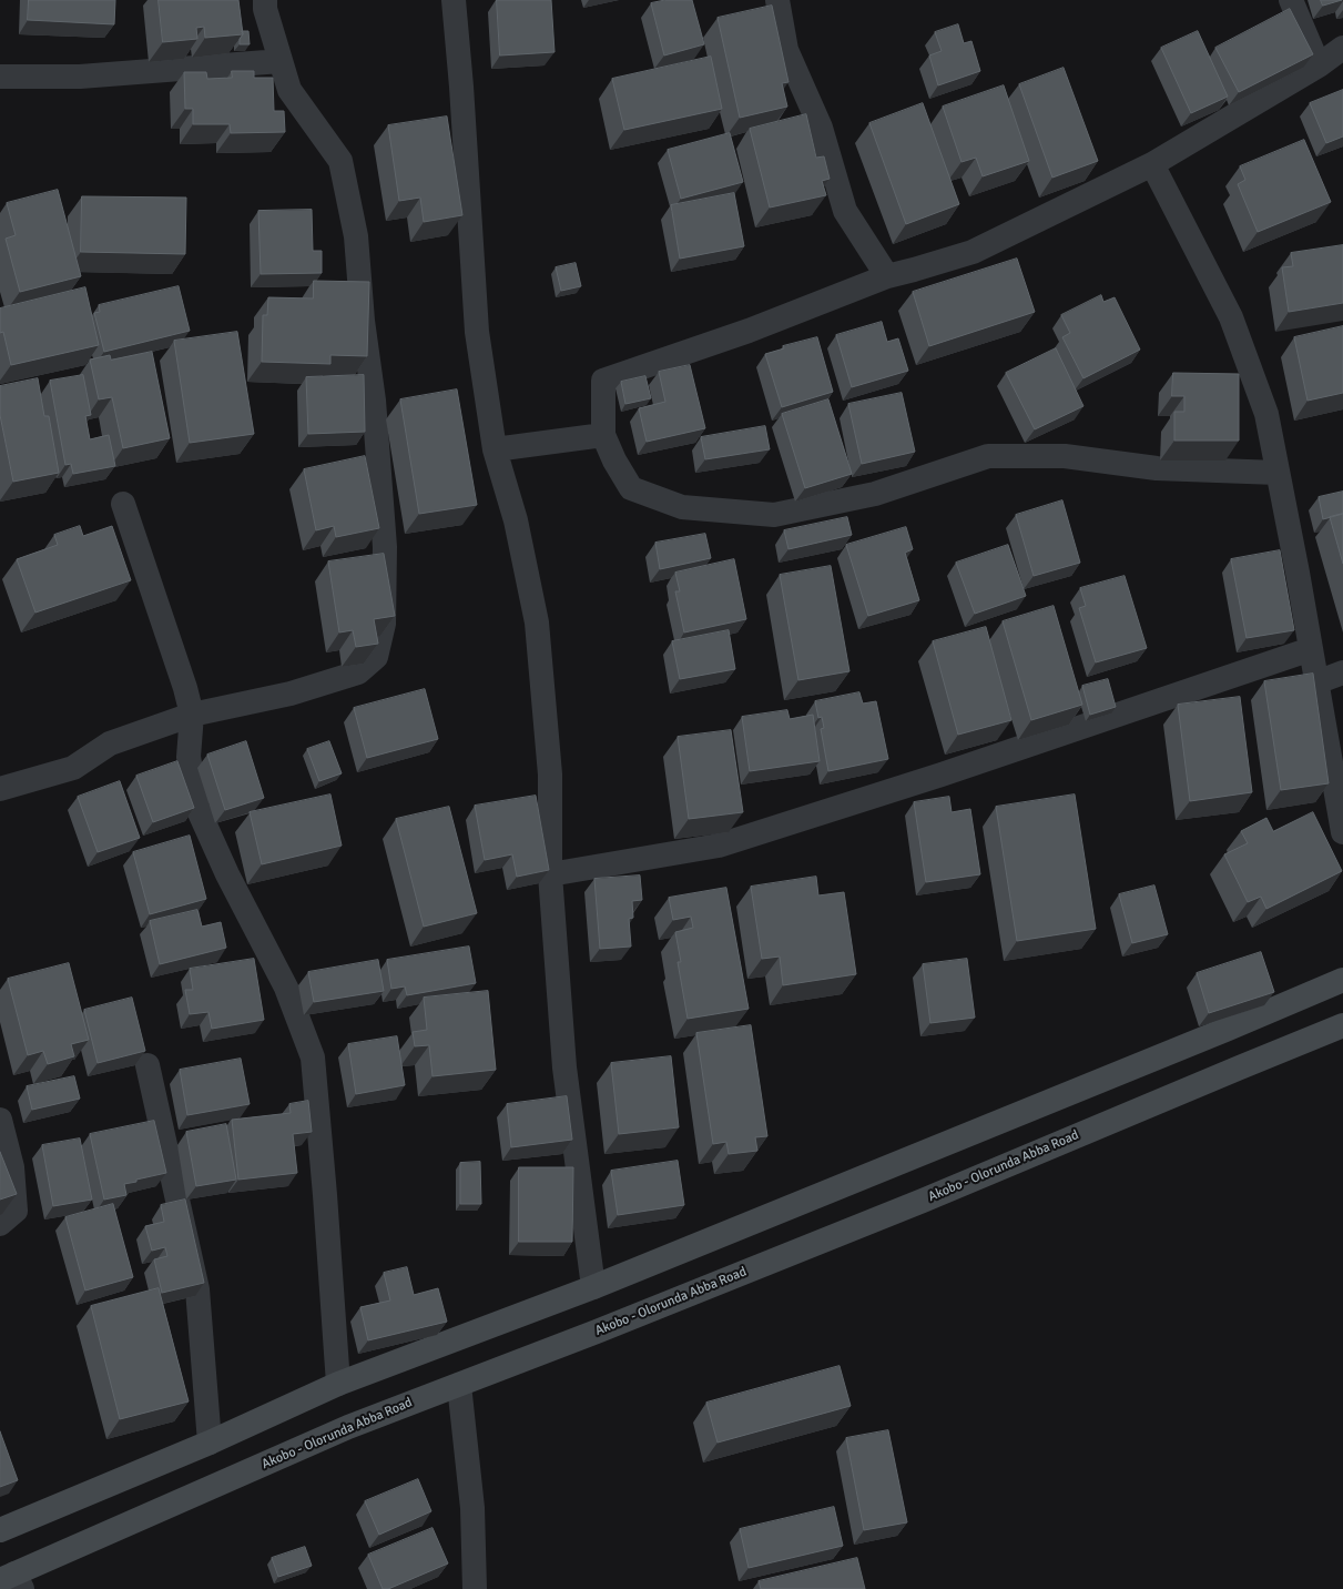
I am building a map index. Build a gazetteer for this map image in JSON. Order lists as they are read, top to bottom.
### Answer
{
  "streets": {
    "main road": ["Akobo - Olorunda Abba Road"]
  }
}
